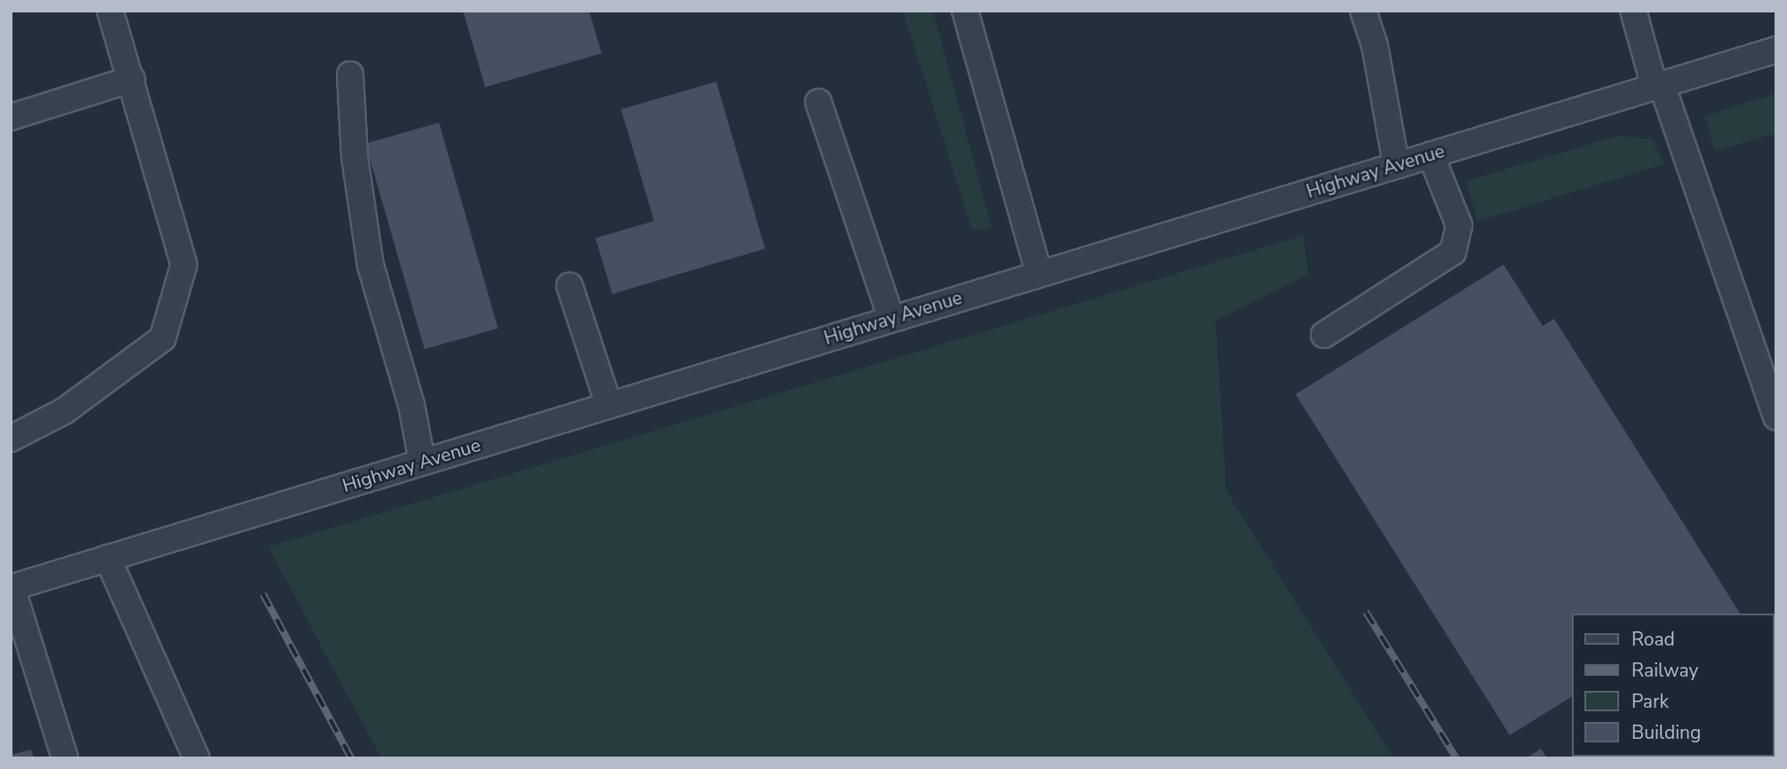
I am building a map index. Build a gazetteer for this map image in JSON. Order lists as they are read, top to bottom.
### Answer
{
  "streets": {
    "street": ["Highway Avenue"]
  },
  "legend": [
    "Road",
    "Railway",
    "Park",
    "Building"
  ]
}
